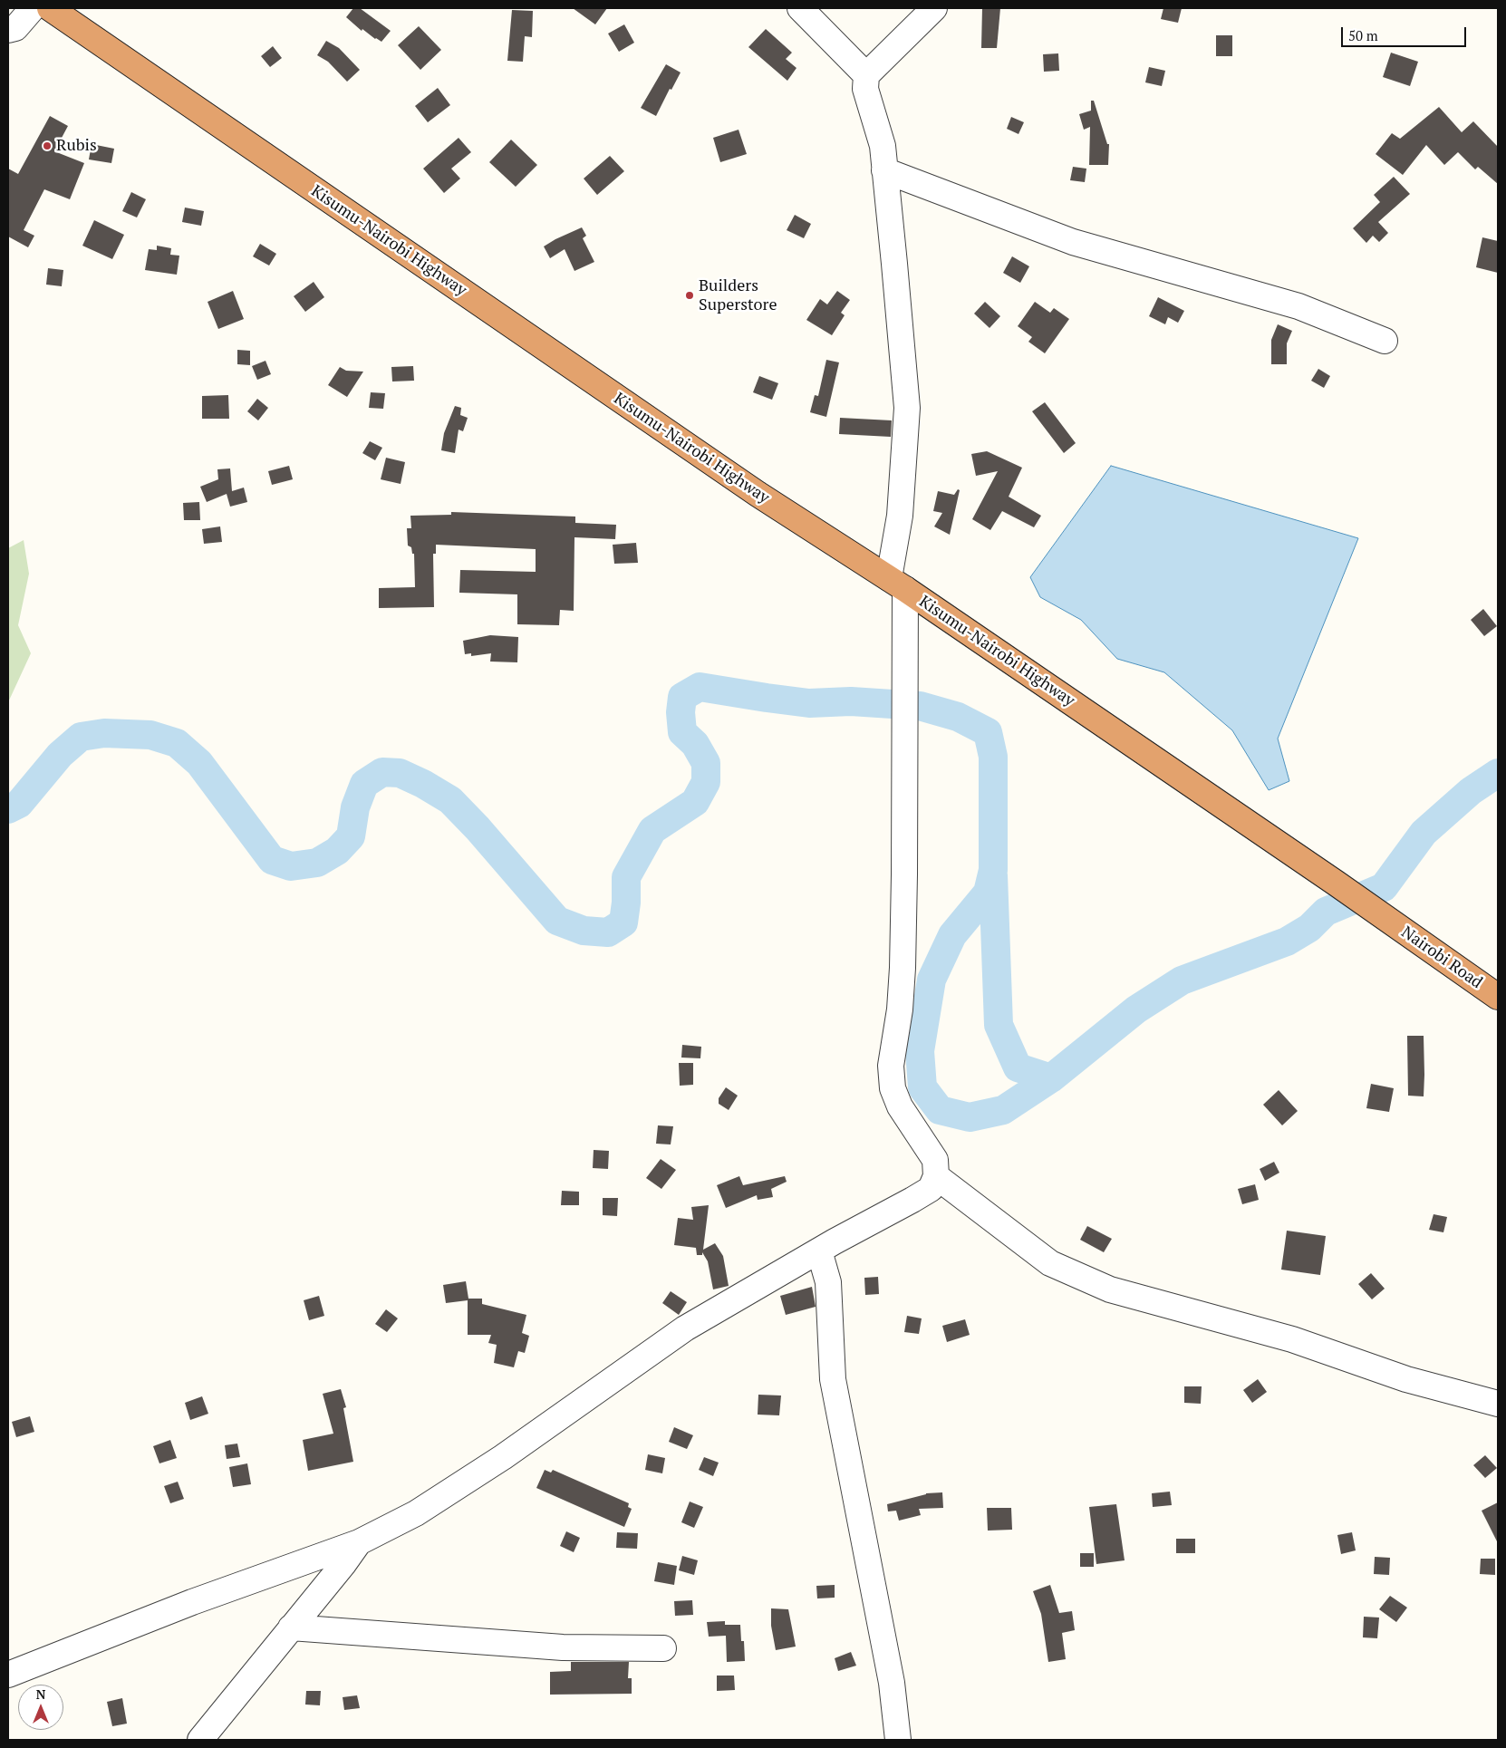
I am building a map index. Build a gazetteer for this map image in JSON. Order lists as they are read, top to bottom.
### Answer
{
  "streets": {
    "highway": ["Kisumu-Nairobi Highway", "Nairobi Road"]
  },
  "crossings": [
    ["Kisumu-Nairobi Highway", "Nairobi Road"]
  ],
  "places": ["Rubis", "Builders Superstore"],
  "scale_bar": "50 m",
  "north": "top"
}
